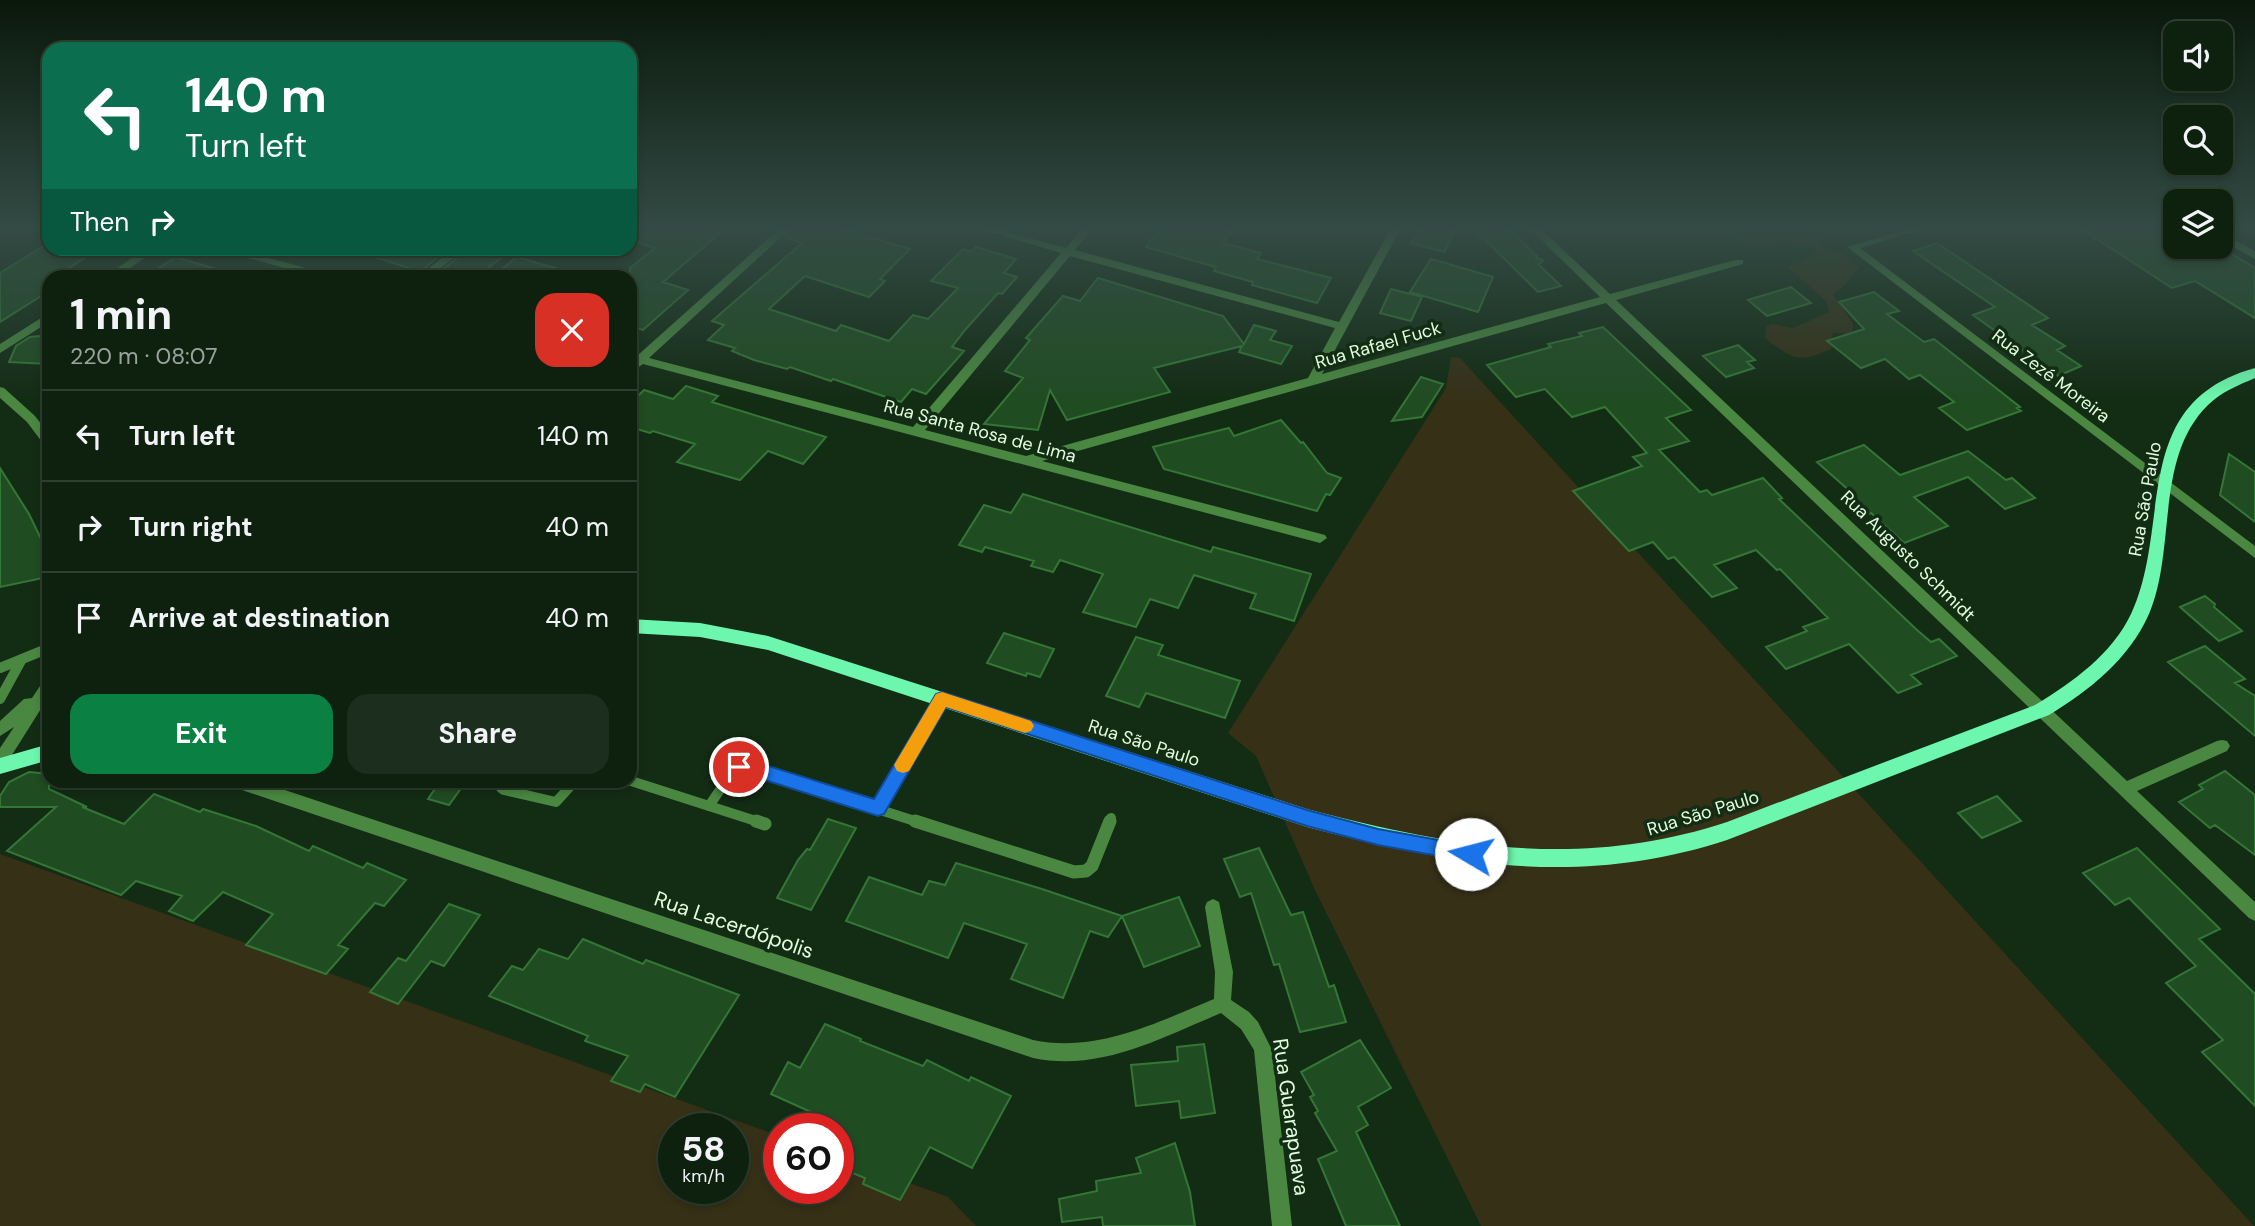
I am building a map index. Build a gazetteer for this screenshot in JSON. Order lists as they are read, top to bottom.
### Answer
{
  "streets": {
    "main road": ["Rua São Paulo"],
    "street": [
      "Rua Rafael Fuck",
      "Rua Zezé Moreira",
      "Rua Santa Rosa de Lima",
      "Rua Augusto Schmidt",
      "Rua Lacerdópolis",
      "Rua Guarapuava"
    ]
  },
  "crossings": [
    ["Rua Rafael Fuck", "Rua Santa Rosa de Lima"],
    ["Rua Rafael Fuck", "Rua Augusto Schmidt"],
    ["Rua Zezé Moreira", "Rua São Paulo"],
    ["Rua São Paulo", "Rua Augusto Schmidt"],
    ["Rua Lacerdópolis", "Rua Guarapuava"]
  ],
  "page": {
    "turn": ["140 m", "Turn left"],
    "then": "Then",
    "heading": ["1 min", "220 m · 08:07"],
    "list": [
      {
        "name": "Turn left",
        "value": "140 m"
      },
      {
        "name": "Turn right",
        "value": "40 m"
      },
      {
        "name": "Arrive at destination",
        "value": "40 m"
      }
    ],
    "buttons": ["Exit", "Share"],
    "speed": "58 km/h",
    "limit": "60"
  }
}
